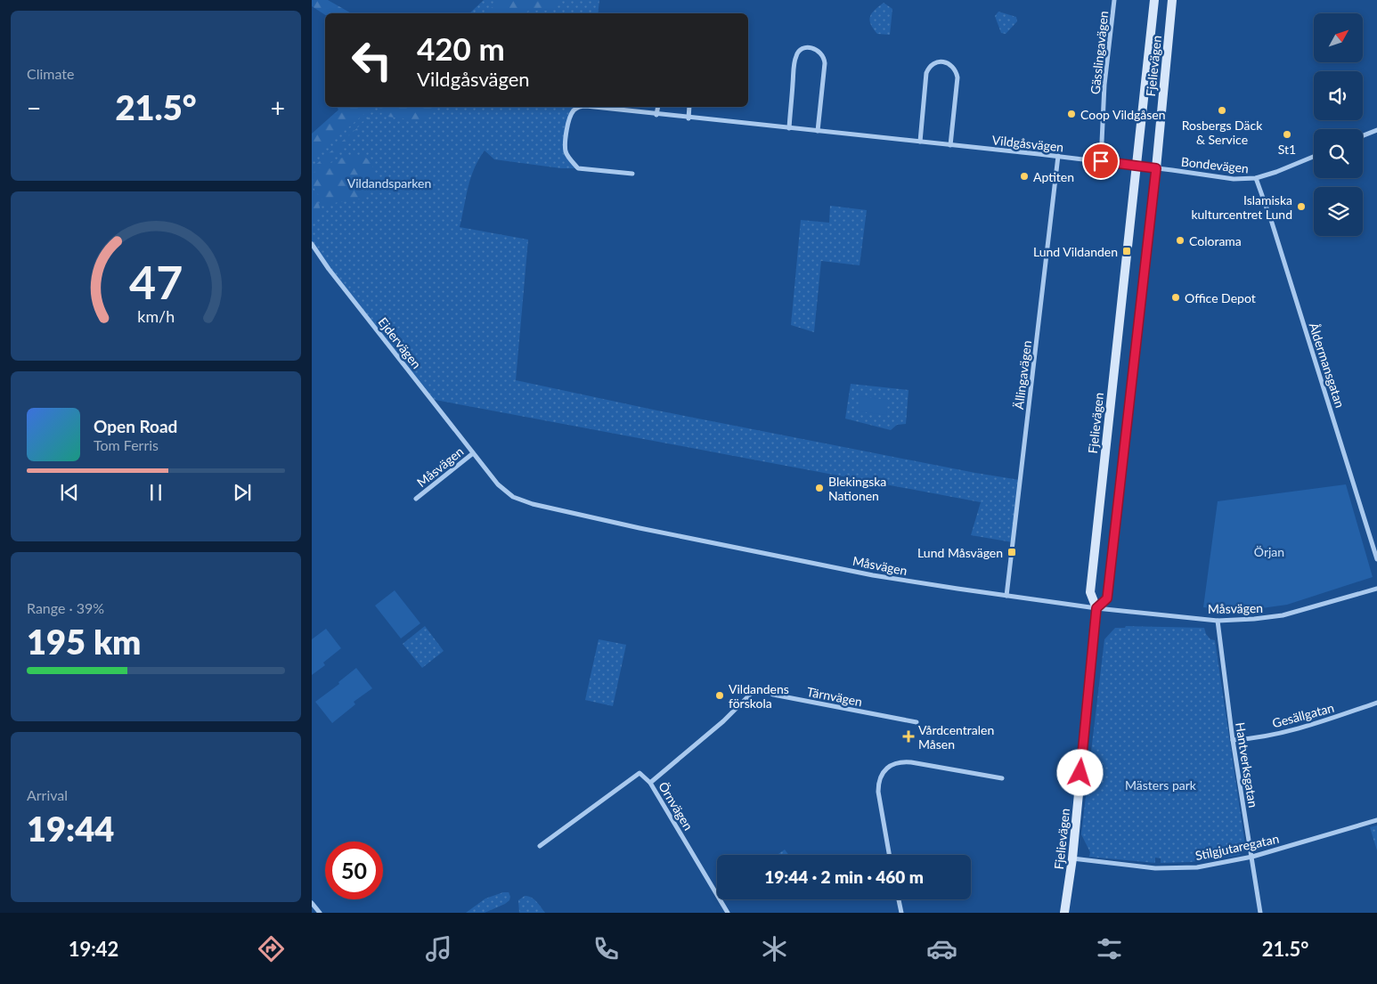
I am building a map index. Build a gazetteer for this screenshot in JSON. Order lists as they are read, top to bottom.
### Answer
{
  "streets": {
    "main road": ["Fjelievägen"],
    "street": [
      "Gässlingavägen",
      "Vildgåsvägen",
      "Bondevägen",
      "Ejdervägen",
      "Åldermansgatan",
      "Ällingavägen",
      "Måsvägen",
      "Tärnvägen",
      "Gesällgatan",
      "Hantverksgatan",
      "Örnvägen",
      "Stilgjutaregatan"
    ]
  },
  "crossings": [
    ["Gässlingavägen", "Vildgåsvägen"],
    ["Fjelievägen", "Vildgåsvägen"],
    ["Fjelievägen", "Bondevägen"],
    ["Fjelievägen", "Måsvägen"],
    ["Fjelievägen", "Stilgjutaregatan"],
    ["Vildgåsvägen", "Bondevägen"],
    ["Vildgåsvägen", "Ällingavägen"],
    ["Bondevägen", "Åldermansgatan"],
    ["Ejdervägen", "Måsvägen"],
    ["Ällingavägen", "Måsvägen"],
    ["Måsvägen", "Hantverksgatan"],
    ["Tärnvägen", "Örnvägen"],
    ["Gesällgatan", "Hantverksgatan"],
    ["Hantverksgatan", "Stilgjutaregatan"]
  ],
  "parks": ["Vildandsparken", "Örjan", "Mästers park"],
  "places": {
    "other": [
      "Rosbergs Däck & Service",
      "Coop Vildgåsen",
      "St1",
      "Aptiten",
      "Islamiska kulturcentret Lund",
      "Colorama",
      "Office Depot",
      "Blekingska Nationen",
      "Vildandens förskola"
    ],
    "transit": ["Lund Vildanden", "Lund Måsvägen"],
    "health": ["Vårdcentralen Måsen"]
  },
  "north": "top right",
  "page": {
    "tile": [
      "Climate",
      ["Range · 39%", "195 km"],
      ["Arrival", "19:44"]
    ],
    "turn": ["420 m", "Vildgåsvägen"],
    "heat": ["−", "21.5°", "+"],
    "song": ["Open Road", "Tom Ferris"],
    "limit": "50",
    "trip": "19:44 · 2 min · 460 m",
    "tabs": ["19:42", "21.5°"],
    "gauge": ["47", "km/h"]
  }
}
